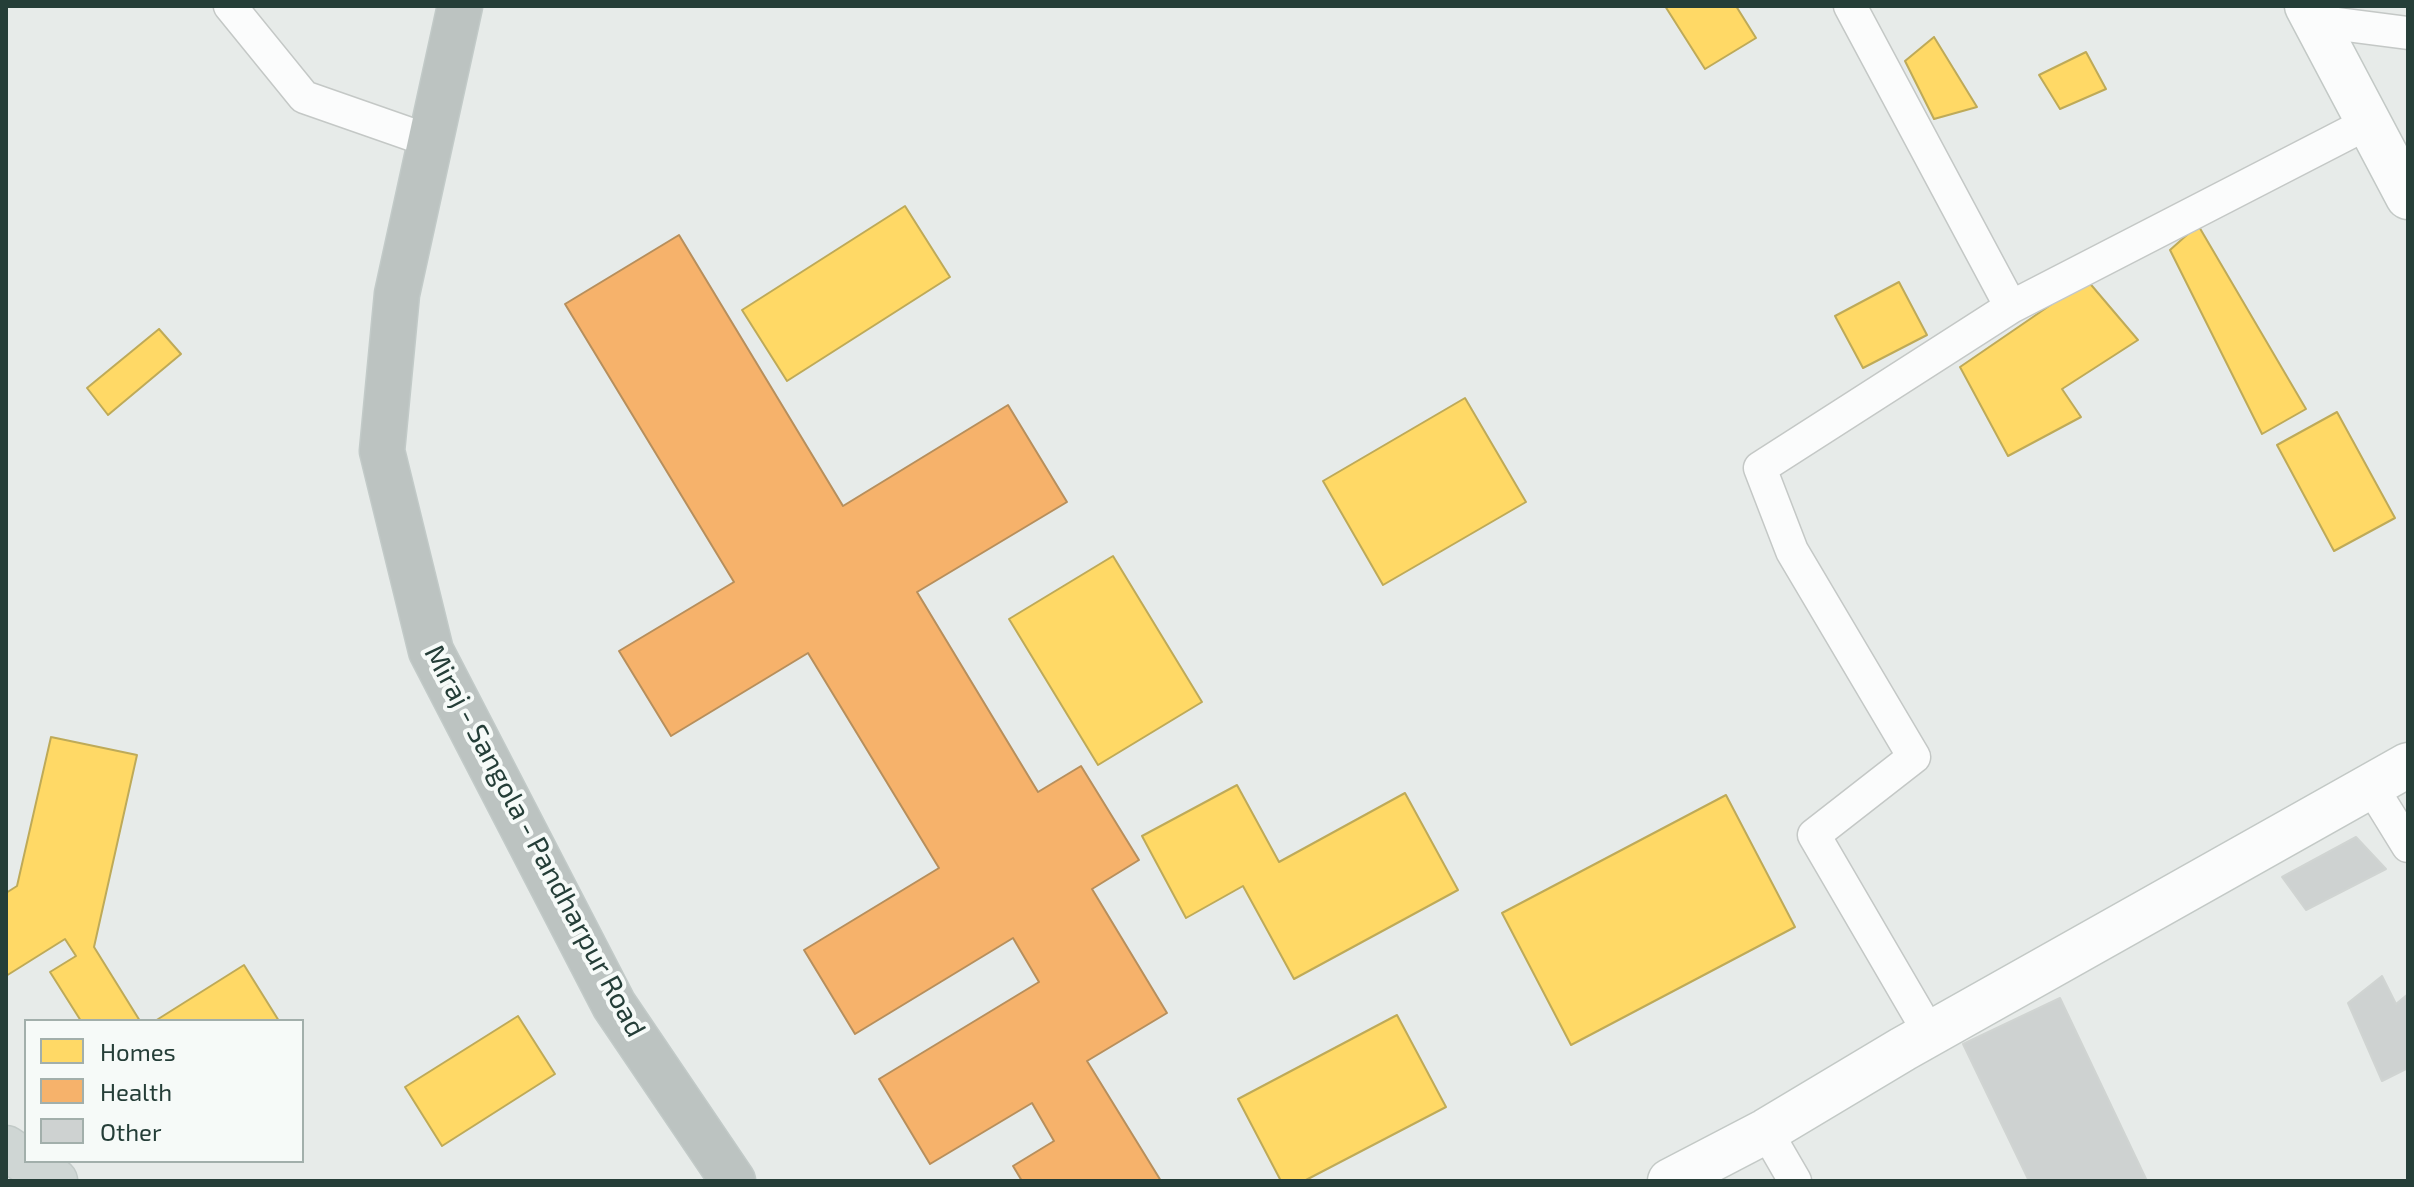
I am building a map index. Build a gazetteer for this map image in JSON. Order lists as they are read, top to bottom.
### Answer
{
  "streets": {
    "highway": ["Miraj - Sangola - Pandharpur Road"]
  },
  "legend": ["Homes", "Health", "Other"]
}
